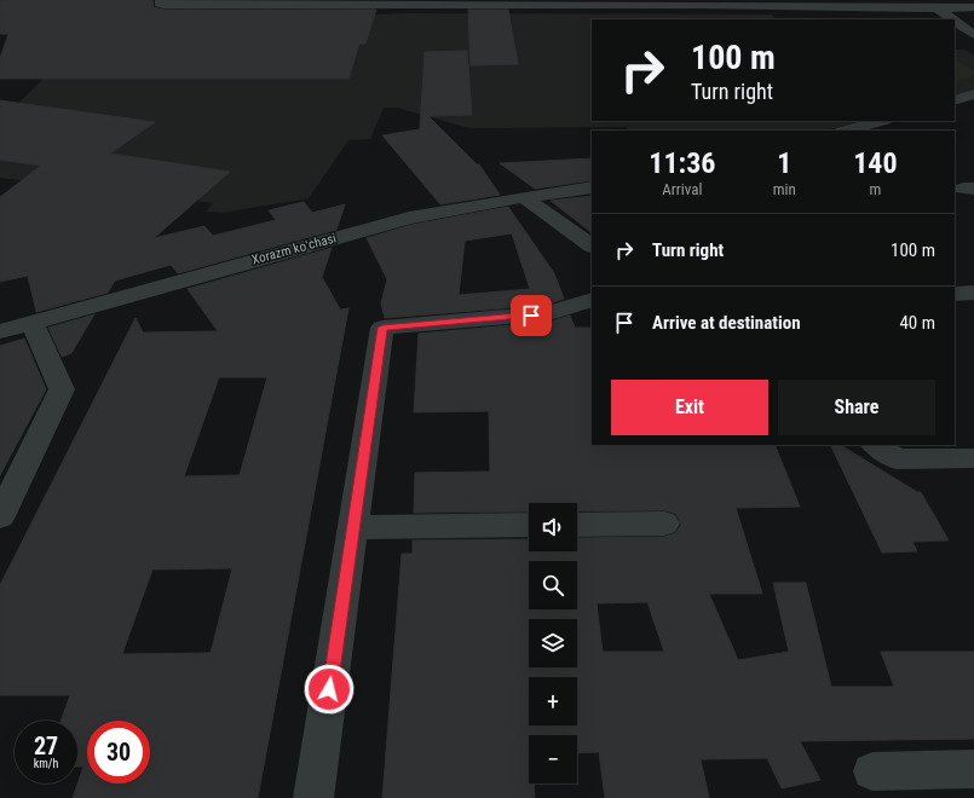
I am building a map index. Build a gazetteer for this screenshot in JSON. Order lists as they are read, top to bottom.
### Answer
{
  "streets": {
    "street": ["Xorazm koʻchasi"]
  },
  "page": {
    "turn": ["100 m", "Turn right"],
    "eta": [
      "11:36",
      "Arrival",
      "1",
      "min",
      "140",
      "m"
    ],
    "list": [
      {
        "name": "Turn right",
        "value": "100 m"
      },
      {
        "name": "Arrive at destination",
        "value": "40 m"
      }
    ],
    "buttons": ["Exit", "Share"],
    "map_buttons": ["+", "−"],
    "speed": "27 km/h",
    "limit": "30"
  }
}
